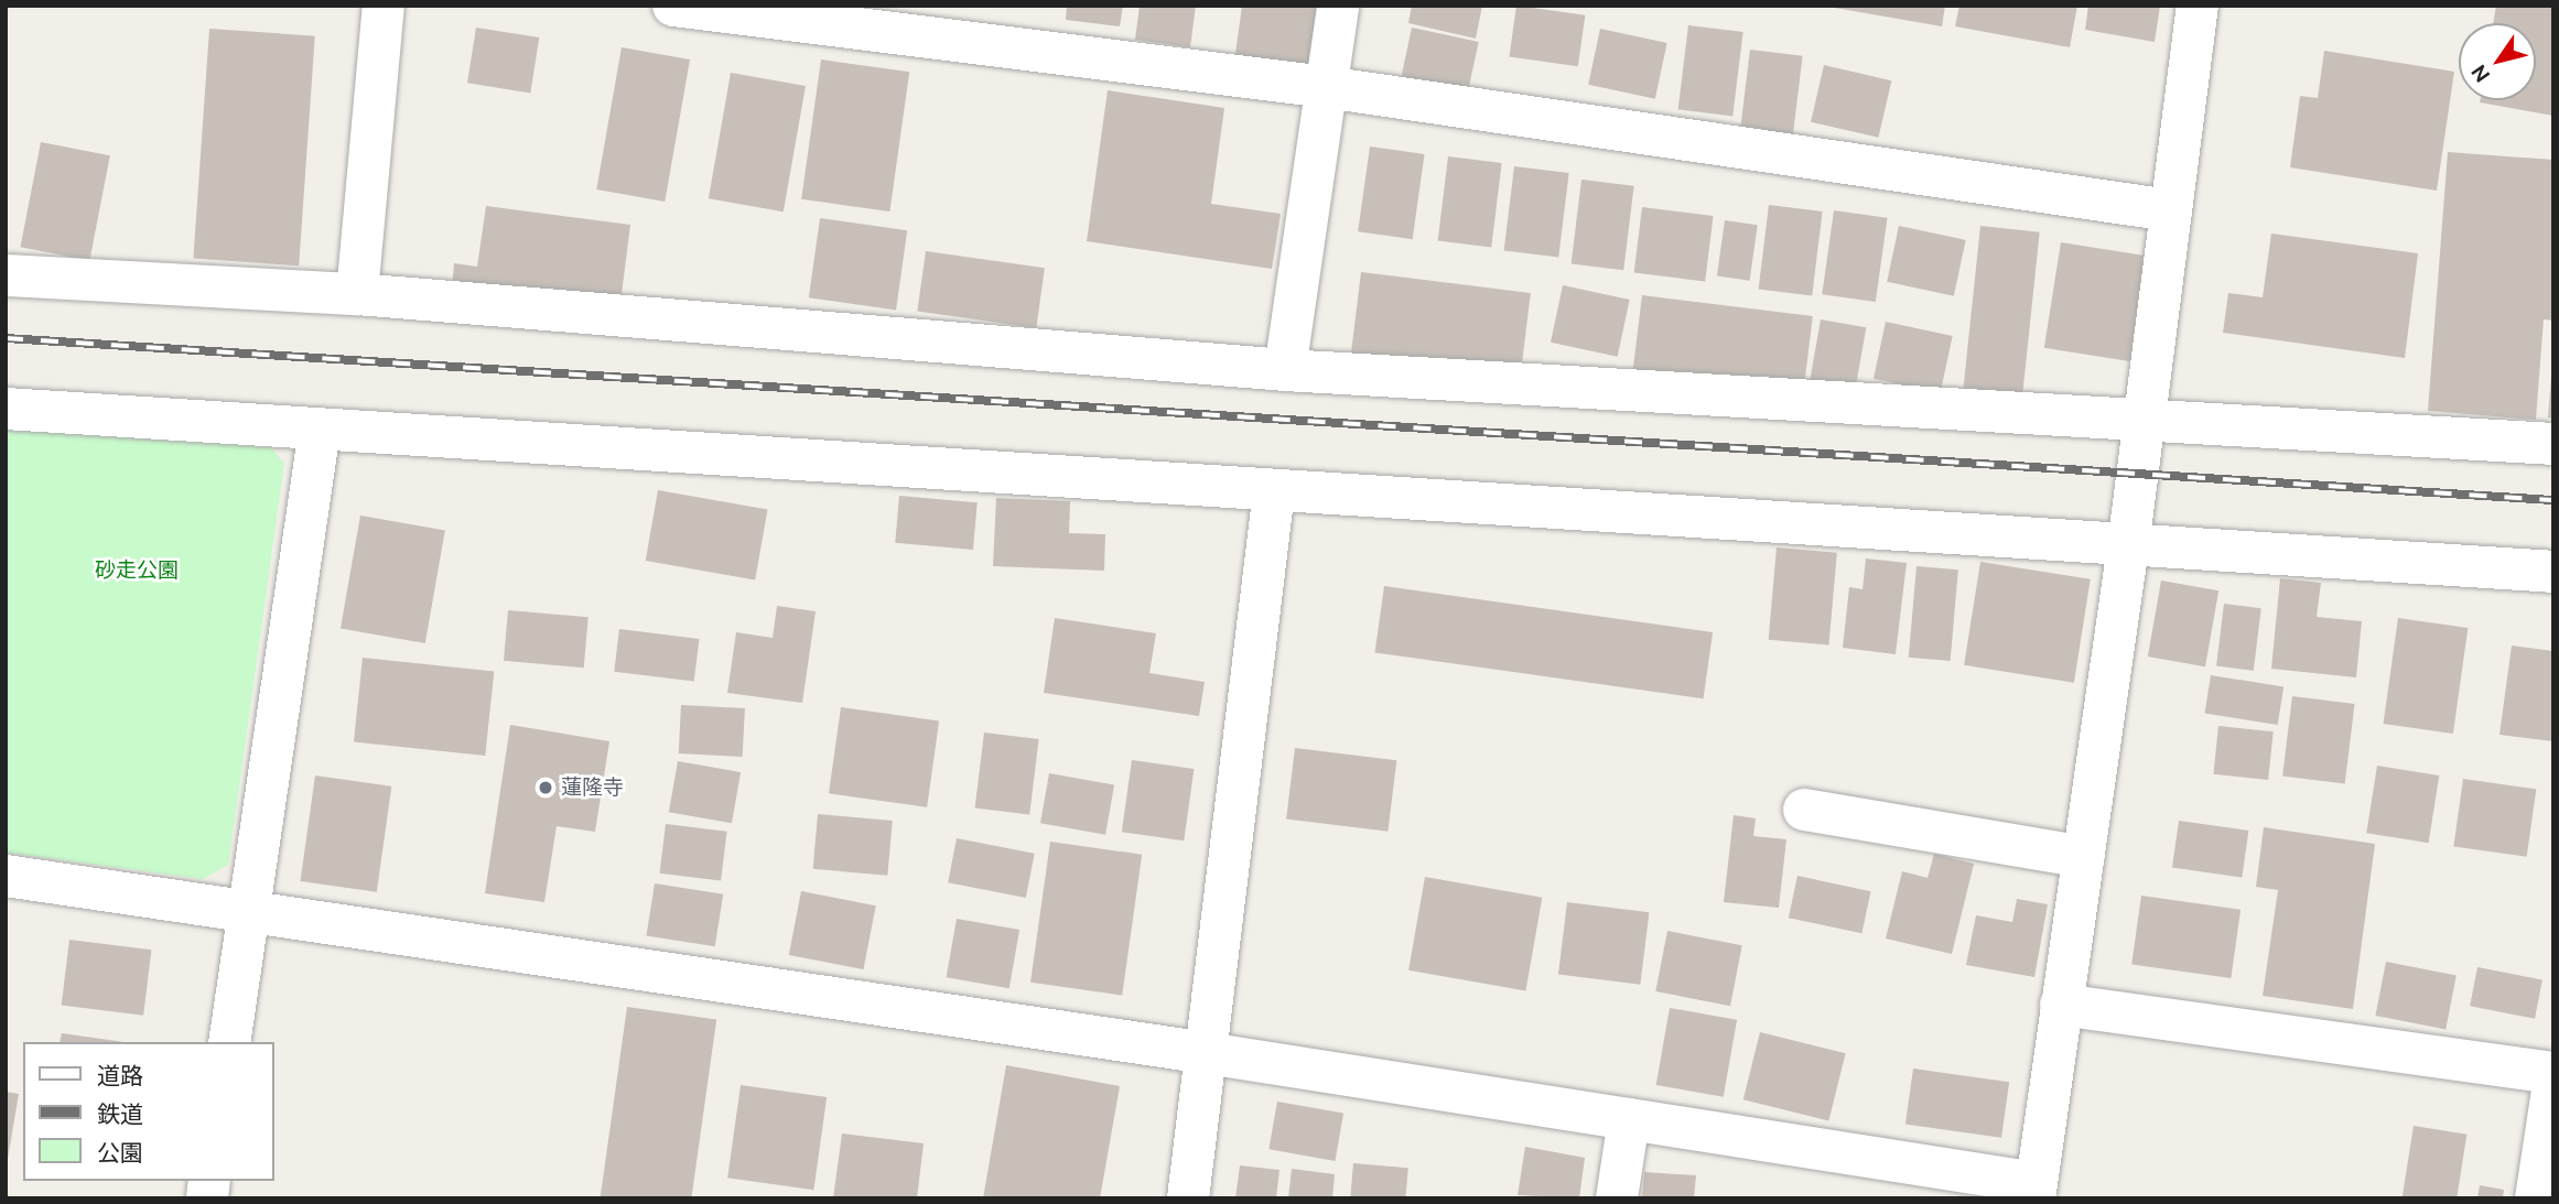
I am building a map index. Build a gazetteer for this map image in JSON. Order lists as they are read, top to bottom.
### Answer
{
  "parks": ["砂走公園"],
  "places": ["蓮隆寺"],
  "legend": ["道路", "鉄道", "公園"],
  "north": "bottom left"
}
